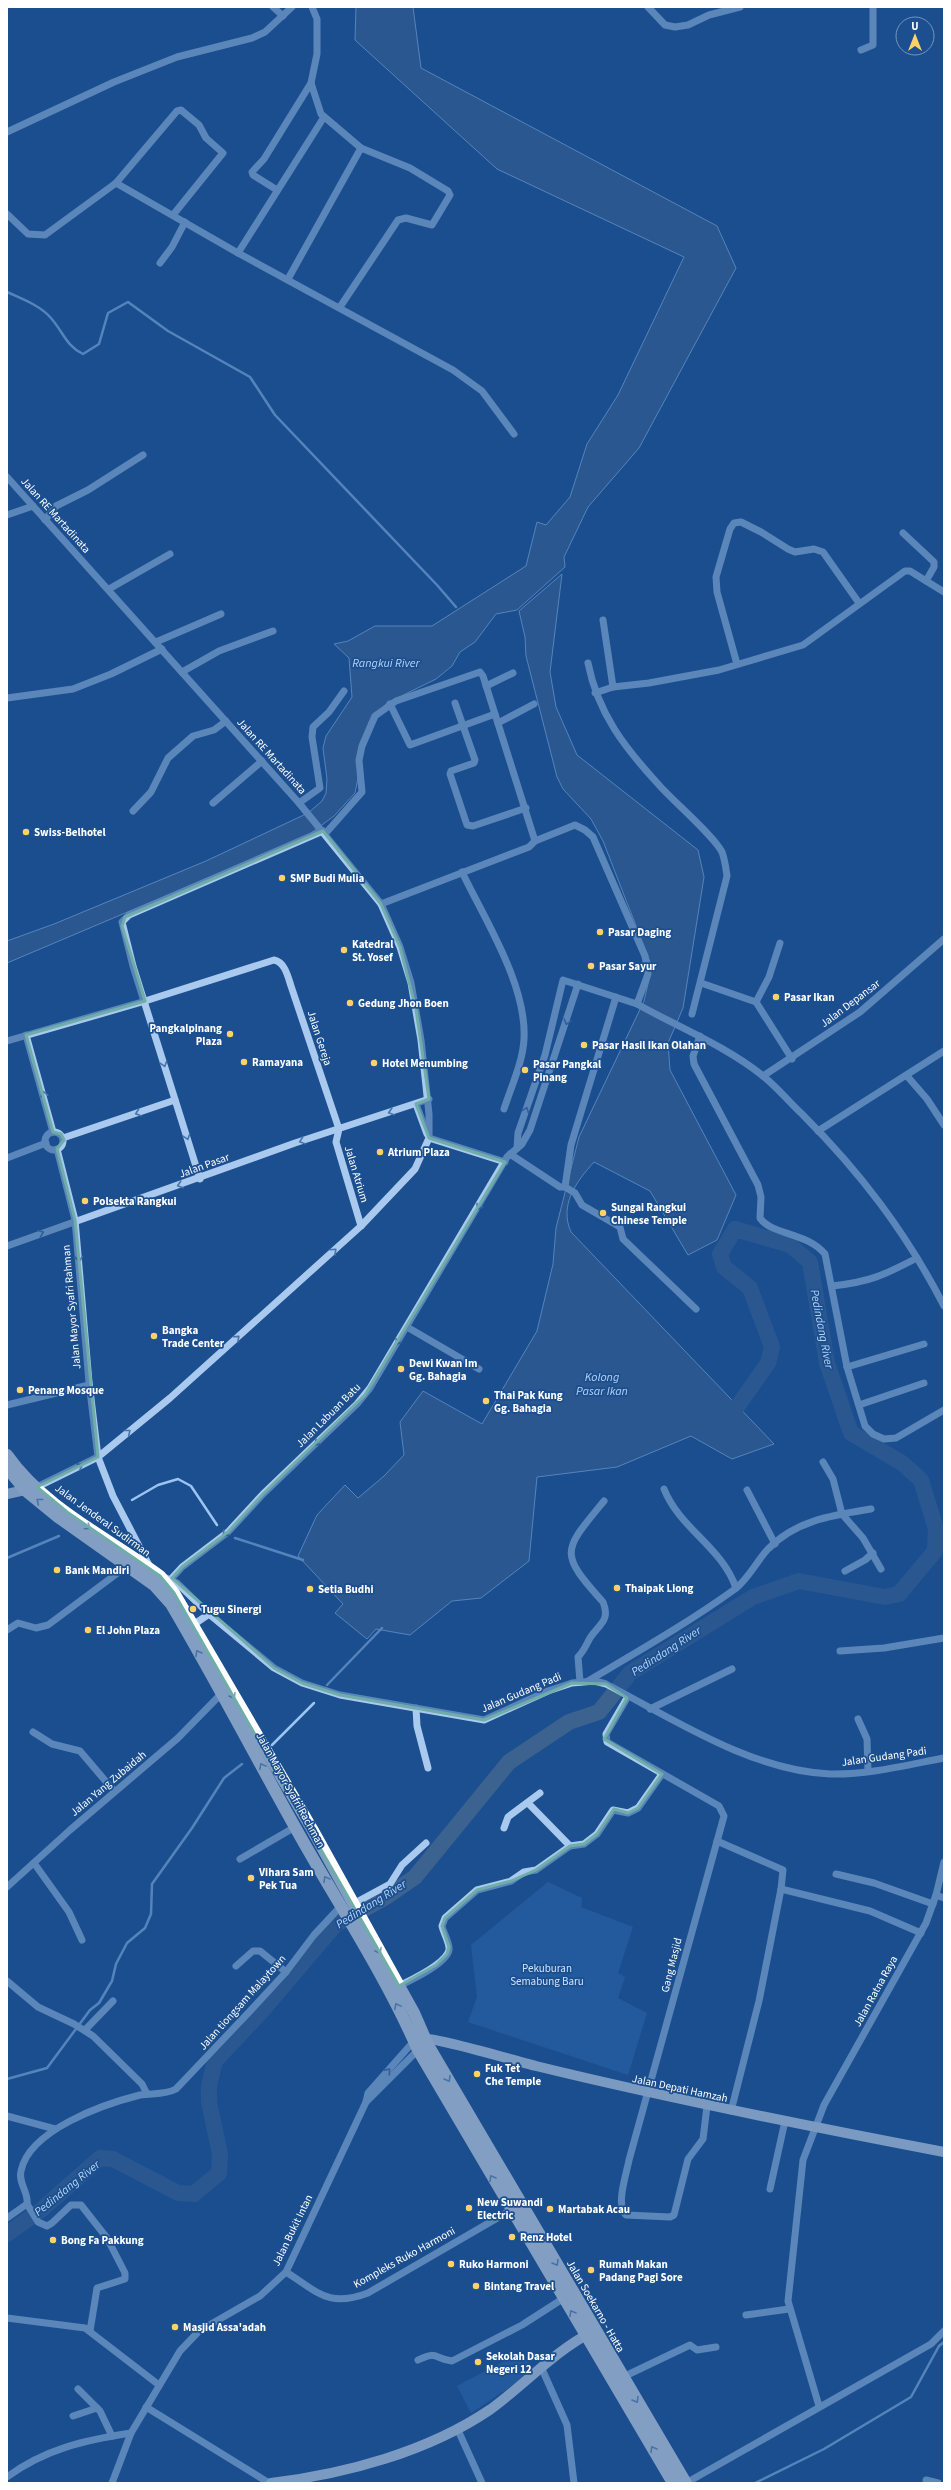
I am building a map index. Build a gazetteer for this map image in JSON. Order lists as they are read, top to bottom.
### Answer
{
  "streets": {
    "highway": ["Jalan Jenderal Sudirman", "Jalan Mayor Syafri Rachman", "Jalan Soekarno - Hatta"],
    "main road": ["Jalan Depati Hamzah"],
    "street": [
      "Jalan RE Martadinata",
      "Jalan Depansar",
      "Jalan Gereja",
      "Jalan Pasar",
      "Jalan Atrium",
      "Jalan Mayor Syafri Rahman",
      "Jalan Labuan Batu",
      "Jalan Gudang Padi",
      "Jalan Yang Zubaidah",
      "Gang Masjid",
      "Jalan Ratna Raya",
      "Jalan tiongsam Malaytown",
      "Jalan Bukit Intan",
      "Kompleks Ruko Harmoni"
    ]
  },
  "crossings": [
    ["Jalan RE Martadinata", "Jalan Pasar"],
    ["Jalan Gereja", "Jalan Pasar"],
    ["Jalan Gereja", "Jalan Atrium"],
    ["Jalan Pasar", "Jalan Atrium"],
    ["Jalan Pasar", "Jalan Mayor Syafri Rahman"],
    ["Jalan Mayor Syafri Rahman", "Jalan Labuan Batu"],
    ["Jalan Mayor Syafri Rahman", "Jalan Jenderal Sudirman"],
    ["Jalan Mayor Syafri Rahman", "Jalan Gudang Padi"],
    ["Jalan Mayor Syafri Rahman", "Jalan Mayor Syafri Rachman"],
    ["Jalan Labuan Batu", "Jalan Jenderal Sudirman"],
    ["Jalan Labuan Batu", "Jalan Gudang Padi"],
    ["Jalan Labuan Batu", "Jalan Mayor Syafri Rachman"],
    ["Jalan Jenderal Sudirman", "Jalan Gudang Padi"],
    ["Jalan Jenderal Sudirman", "Jalan Mayor Syafri Rachman"],
    ["Jalan Gudang Padi", "Jalan Mayor Syafri Rachman"],
    ["Jalan Yang Zubaidah", "Jalan Mayor Syafri Rachman"],
    ["Jalan Mayor Syafri Rachman", "Jalan tiongsam Malaytown"],
    ["Jalan Mayor Syafri Rachman", "Jalan Depati Hamzah"],
    ["Jalan Mayor Syafri Rachman", "Jalan Bukit Intan"],
    ["Jalan Mayor Syafri Rachman", "Jalan Soekarno - Hatta"],
    ["Gang Masjid", "Jalan Depati Hamzah"],
    ["Jalan Ratna Raya", "Jalan Depati Hamzah"],
    ["Jalan Depati Hamzah", "Jalan Bukit Intan"],
    ["Jalan Depati Hamzah", "Jalan Soekarno - Hatta"],
    ["Jalan Bukit Intan", "Kompleks Ruko Harmoni"],
    ["Jalan Bukit Intan", "Jalan Soekarno - Hatta"],
    ["Kompleks Ruko Harmoni", "Jalan Soekarno - Hatta"]
  ],
  "one_way": ["Jalan Mayor Syafri Rahman", "Jalan Labuan Batu"],
  "water": ["Rangkui River", "Pedindang River", "Kolong Pasar Ikan"],
  "parks": ["Pekuburan Semabung Baru"],
  "places": [
    "Swiss-Belhotel",
    "SMP Budi Mulia",
    "Pasar Daging",
    "Katedral St. Yosef",
    "Pasar Sayur",
    "Pasar Ikan",
    "Gedung Jhon Boen",
    "Pangkalpinang Plaza",
    "Pasar Hasil Ikan Olahan",
    "Ramayana",
    "Hotel Menumbing",
    "Pasar Pangkal Pinang",
    "Atrium Plaza",
    "Polsekta Rangkui",
    "Sungai Rangkui Chinese Temple",
    "Bangka Trade Center",
    "Dewi Kwan Im Gg. Bahagia",
    "Penang Mosque",
    "Thai Pak Kung Gg. Bahagia",
    "Bank Mandiri",
    "Thaipak Liong",
    "Setia Budhi",
    "Tugu Sinergi",
    "El John Plaza",
    "Vihara Sam Pek Tua",
    "Fuk Tet Che Temple",
    "New Suwandi Electric",
    "Martabak Acau",
    "Renz Hotel",
    "Bong Fa Pakkung",
    "Ruko Harmoni",
    "Rumah Makan Padang Pagi Sore",
    "Bintang Travel",
    "Masjid Assa'adah",
    "Sekolah Dasar Negeri 12"
  ],
  "north": "top"
}
